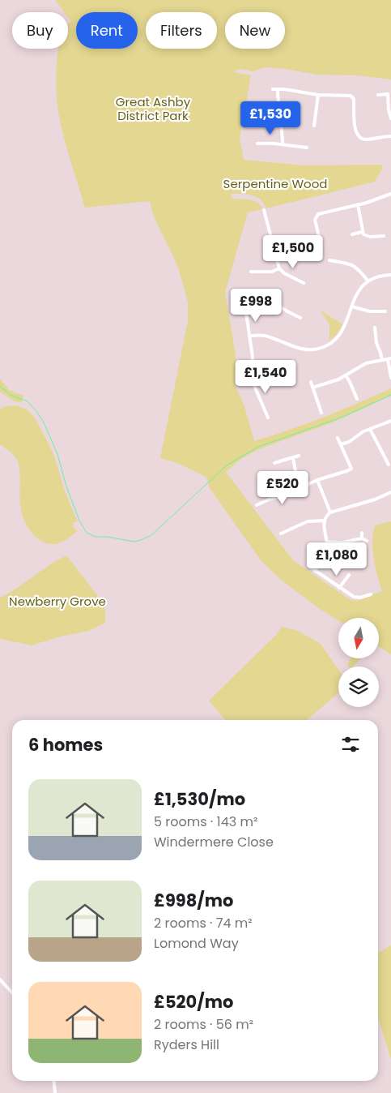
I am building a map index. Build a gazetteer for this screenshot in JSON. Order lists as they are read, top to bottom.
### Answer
{
  "parks": ["Great Ashby District Park", "Serpentine Wood", "Newberry Grove"],
  "north": "bottom",
  "page": {
    "chip": [
      "Buy",
      "Rent",
      "Filters",
      "New"
    ],
    "price": [
      "£1,530",
      "£1,500",
      "£998",
      "£1,540",
      "£520",
      "£1,080"
    ],
    "heading": "6 homes",
    "list": [
      {
        "name": "£1,530/mo",
        "note": "5 rooms · 143 m² · Windermere Close"
      },
      {
        "name": "£998/mo",
        "note": "2 rooms · 74 m² · Lomond Way"
      },
      {
        "name": "£520/mo",
        "note": "2 rooms · 56 m² · Ryders Hill"
      }
    ]
  }
}
